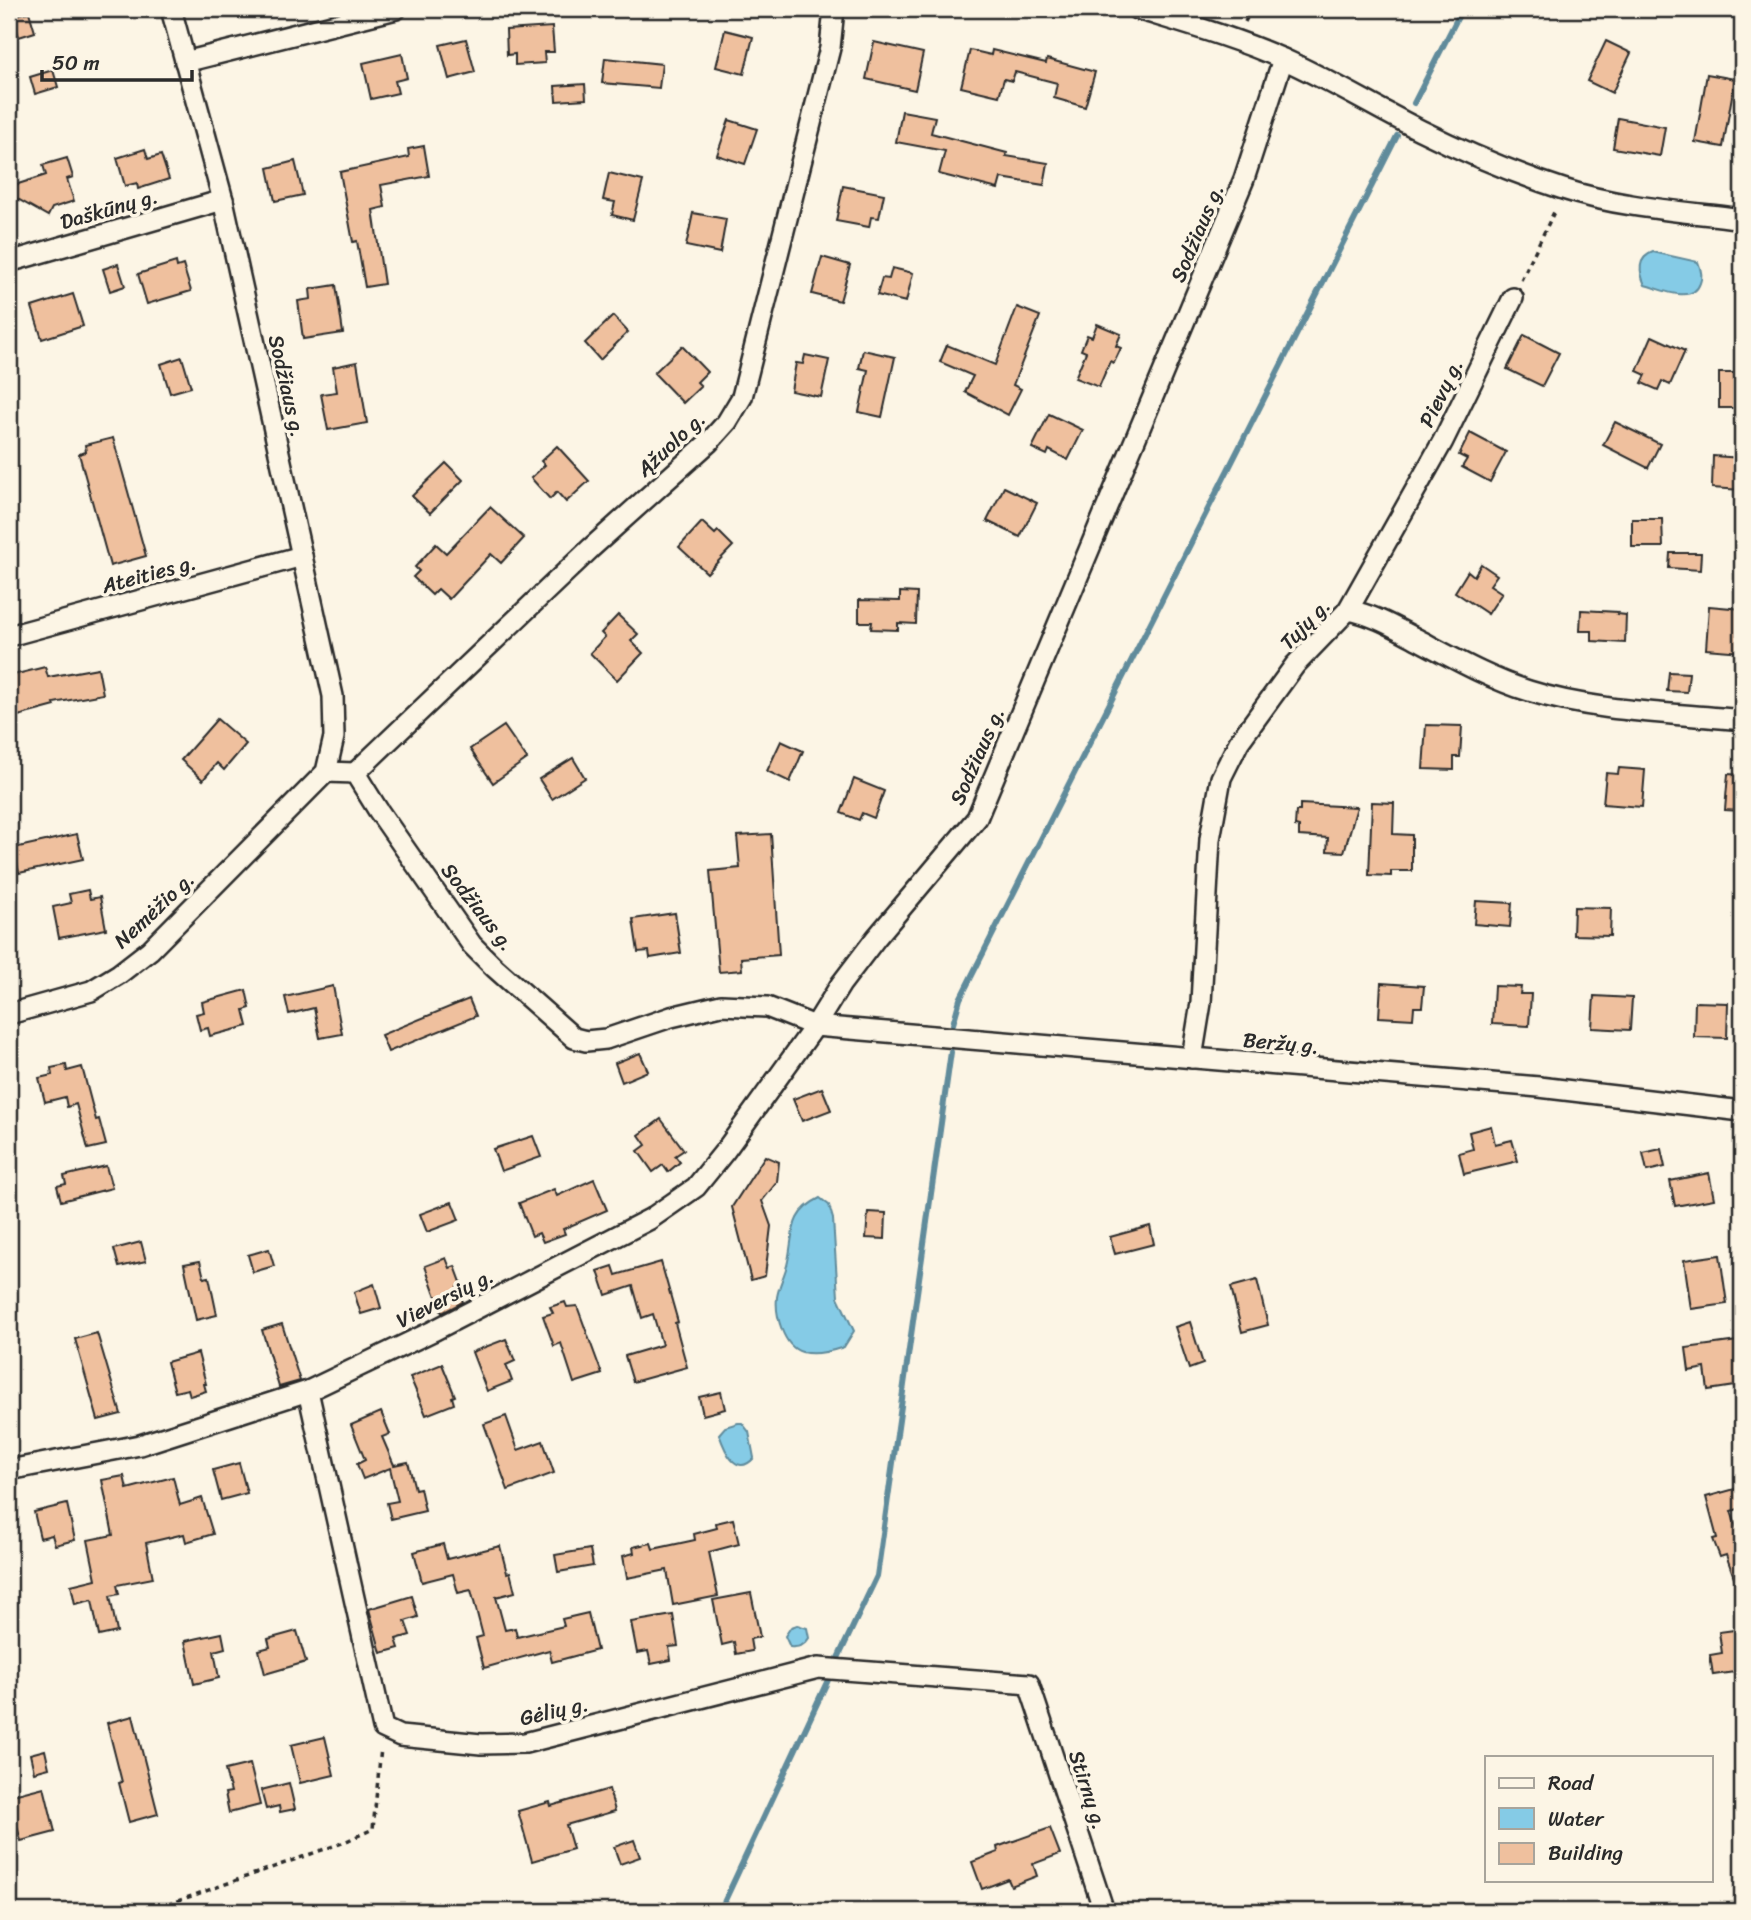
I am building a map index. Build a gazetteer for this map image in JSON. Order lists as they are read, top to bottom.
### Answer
{
  "streets": {
    "street": [
      "Daškūnų g.",
      "Sodžiaus g.",
      "Pievų g.",
      "Ąžuolo g.",
      "Ateities g.",
      "Tujų g.",
      "Nemėžio g.",
      "Beržų g.",
      "Vieversių g.",
      "Gėlių g.",
      "Stirnų g."
    ]
  },
  "crossings": [
    ["Daškūnų g.", "Sodžiaus g."],
    ["Sodžiaus g.", "Ąžuolo g."],
    ["Sodžiaus g.", "Ateities g."],
    ["Sodžiaus g.", "Nemėžio g."],
    ["Sodžiaus g.", "Beržų g."],
    ["Sodžiaus g.", "Vieversių g."],
    ["Pievų g.", "Tujų g."],
    ["Tujų g.", "Beržų g."],
    ["Beržų g.", "Vieversių g."],
    ["Gėlių g.", "Stirnų g."]
  ],
  "legend": ["Road", "Water", "Building"],
  "scale_bar": "50 m"
}
